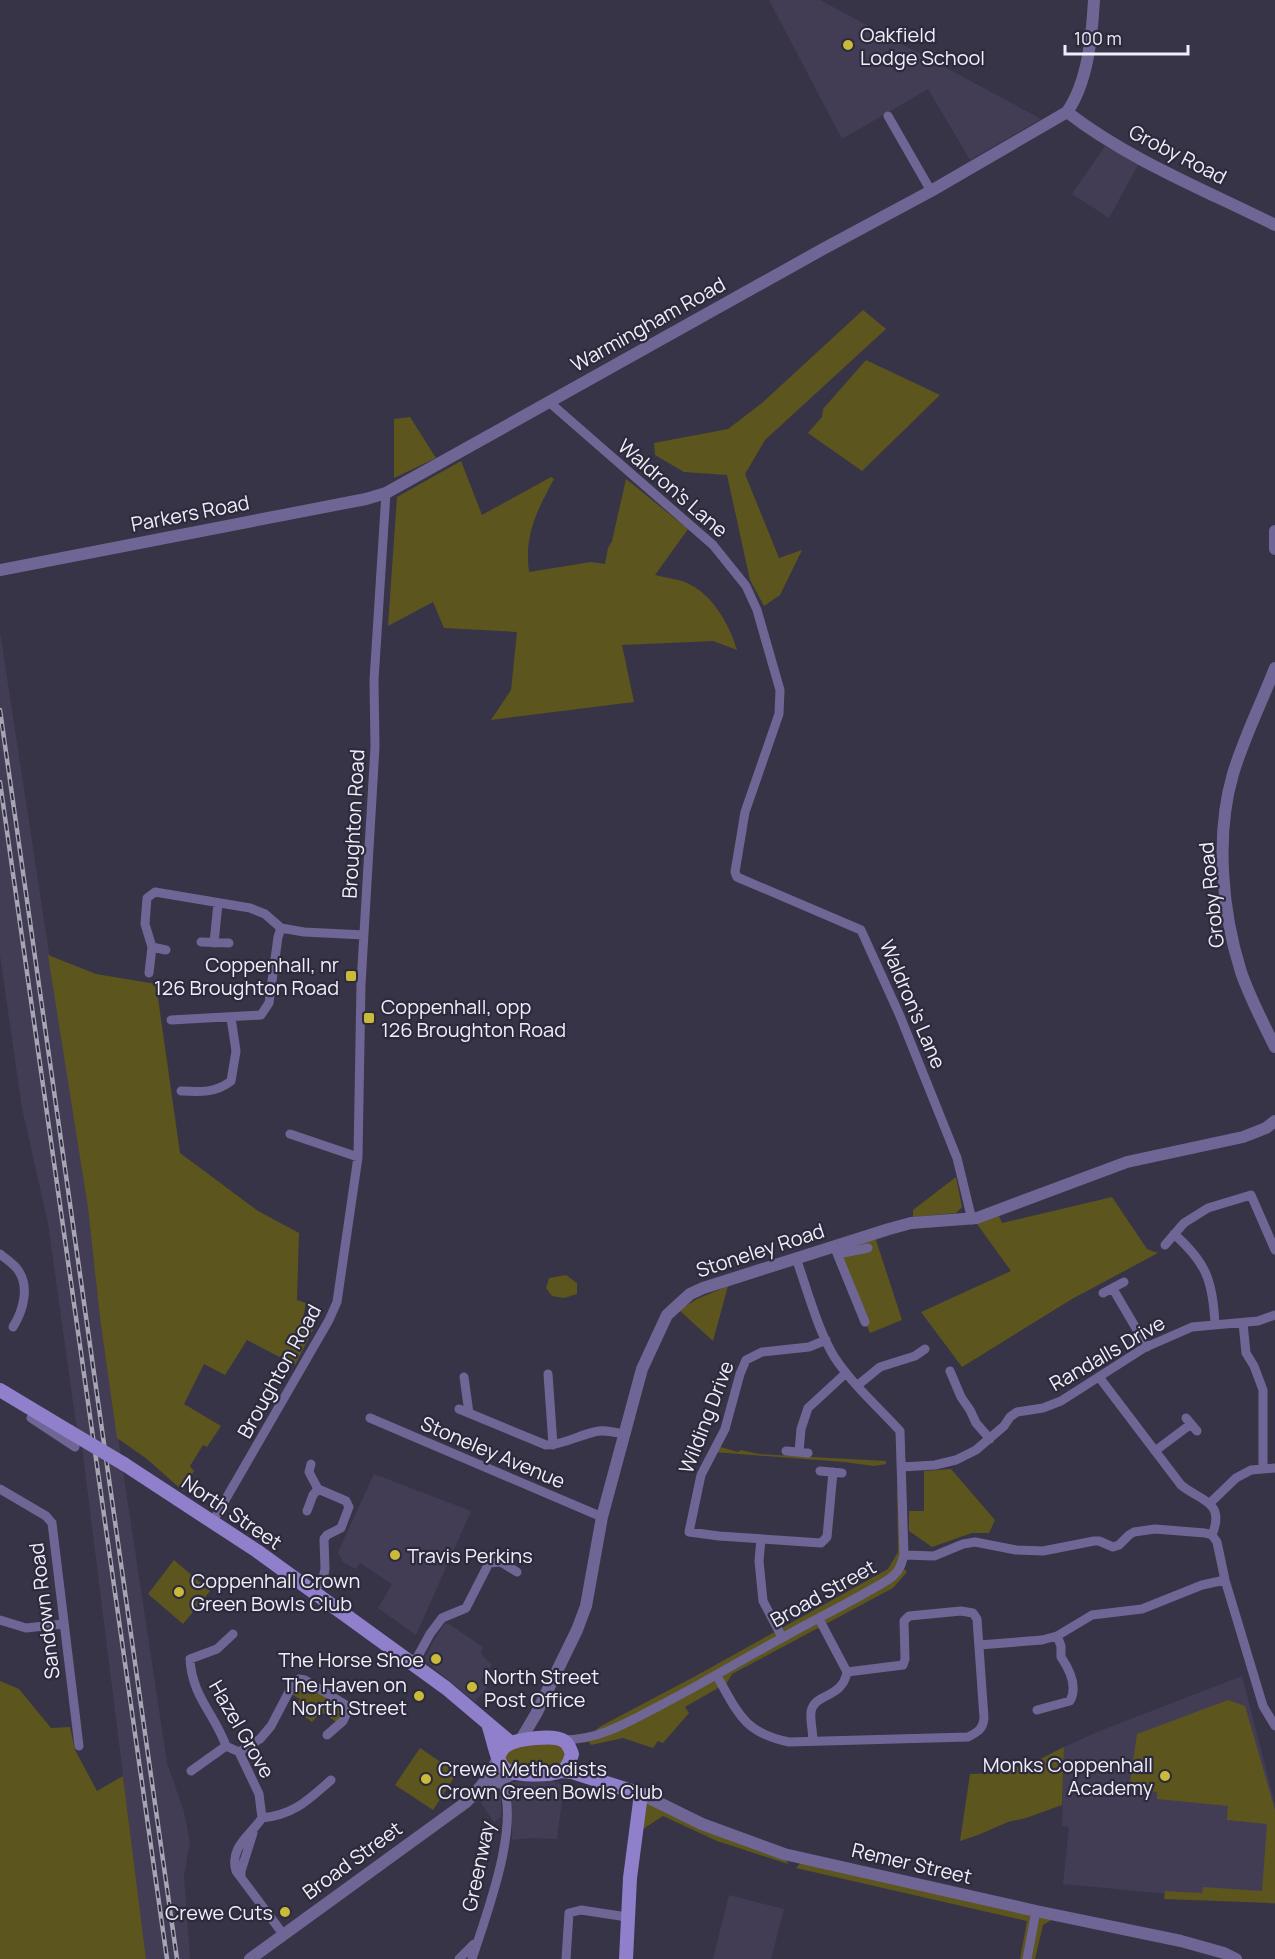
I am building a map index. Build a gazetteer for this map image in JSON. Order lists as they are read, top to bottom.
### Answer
{
  "streets": {
    "main road": ["North Street", "Remer Street"],
    "street": [
      "Groby Road",
      "Warmingham Road",
      "Waldron's Lane",
      "Parkers Road",
      "Broughton Road",
      "Stoneley Road",
      "Randalls Drive",
      "Wilding Drive",
      "Stoneley Avenue",
      "Broad Street",
      "Sandown Road",
      "Hazel Grove",
      "Greenway"
    ]
  },
  "crossings": [
    ["Groby Road", "Warmingham Road"],
    ["Warmingham Road", "Waldron's Lane"],
    ["Warmingham Road", "Parkers Road"],
    ["Warmingham Road", "Broughton Road"],
    ["Waldron's Lane", "Stoneley Road"],
    ["Parkers Road", "Broughton Road"],
    ["Broughton Road", "North Street"],
    ["Stoneley Road", "Stoneley Avenue"],
    ["Stoneley Road", "North Street"],
    ["Broad Street", "Remer Street"],
    ["Broad Street", "Greenway"],
    ["Remer Street", "Greenway"]
  ],
  "places": {
    "other": [
      "Oakfield Lodge School",
      "Travis Perkins",
      "Coppenhall Crown Green Bowls Club",
      "The Horse Shoe",
      "North Street Post Office",
      "The Haven on North Street",
      "Monks Coppenhall Academy",
      "Crewe Methodists Crown Green Bowls Club",
      "Crewe Cuts"
    ],
    "transit": ["Coppenhall, nr 126 Broughton Road", "Coppenhall, opp 126 Broughton Road"]
  },
  "scale_bar": "100 m"
}
